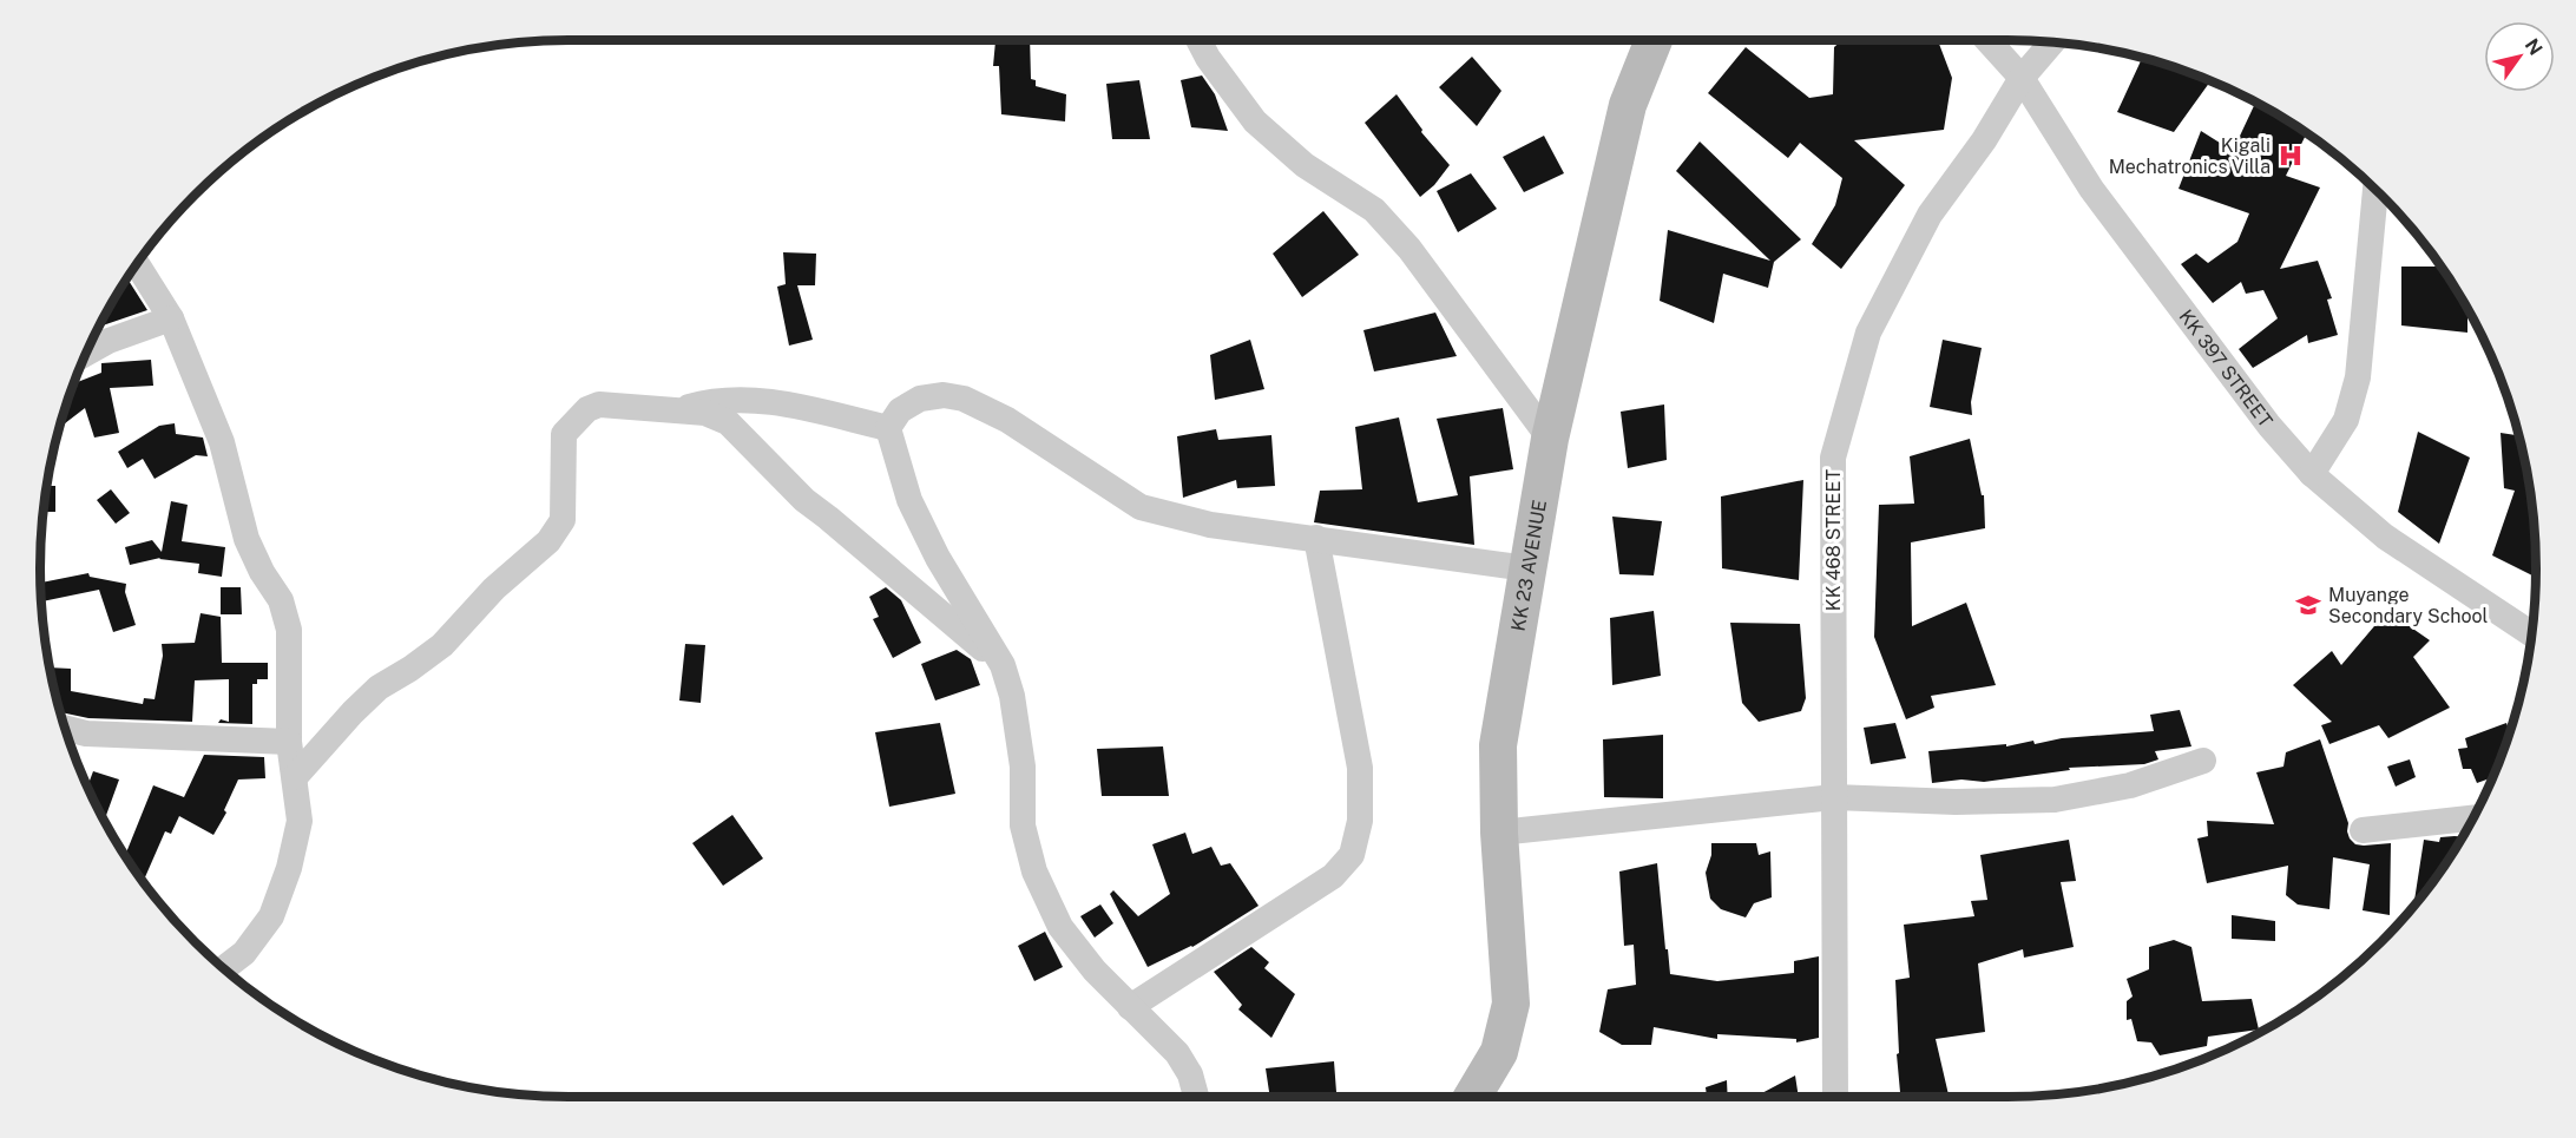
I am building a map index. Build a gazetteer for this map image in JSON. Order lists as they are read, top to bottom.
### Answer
{
  "streets": {
    "main road": ["KK 23 AVENUE"],
    "street": ["KK 397 STREET", "KK 468 STREET"]
  },
  "crossings": [
    ["KK 397 STREET", "KK 468 STREET"]
  ],
  "places": {
    "hospital": ["Kigali Mechatronics Villa"],
    "school or university": ["Muyange Secondary School"]
  },
  "north": "top right"
}
